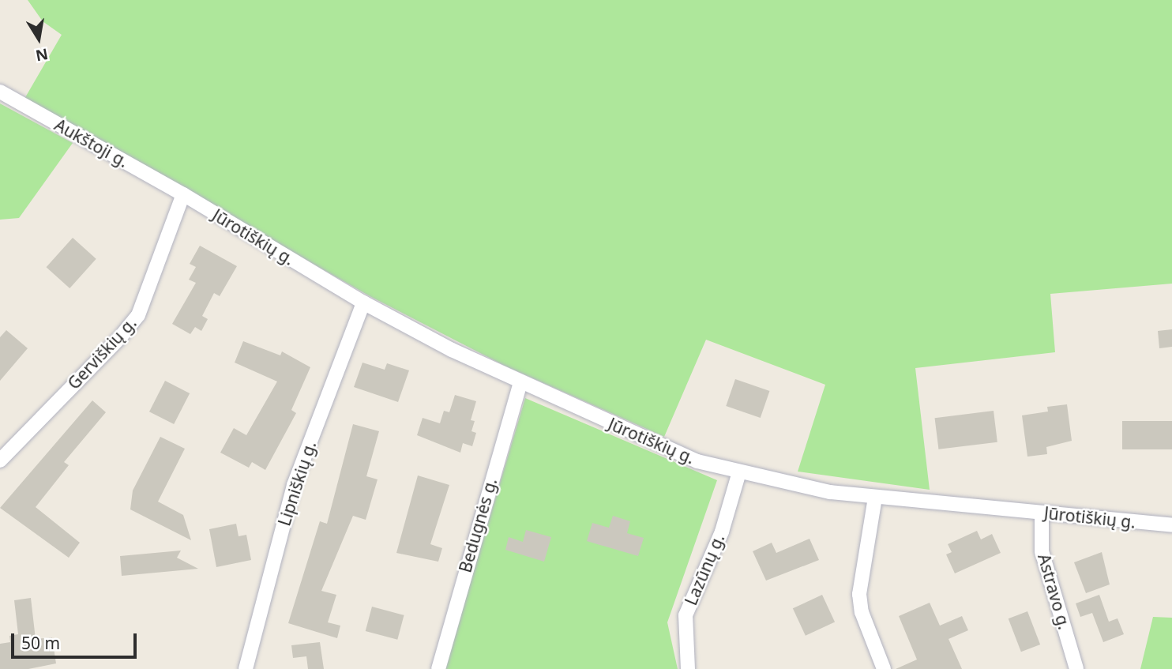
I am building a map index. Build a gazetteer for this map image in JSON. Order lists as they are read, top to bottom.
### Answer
{
  "streets": {
    "street": [
      "Aukštoji g.",
      "Jūrotiškių g.",
      "Gerviškių g.",
      "Lipniškių g.",
      "Bedugnės g.",
      "Lazūnų g.",
      "Astravo g."
    ]
  },
  "crossings": [
    ["Aukštoji g.", "Jūrotiškių g."],
    ["Aukštoji g.", "Gerviškių g."],
    ["Jūrotiškių g.", "Gerviškių g."],
    ["Jūrotiškių g.", "Lipniškių g."],
    ["Jūrotiškių g.", "Bedugnės g."],
    ["Jūrotiškių g.", "Lazūnų g."],
    ["Jūrotiškių g.", "Astravo g."]
  ],
  "scale_bar": "50 m",
  "north": "bottom"
}
